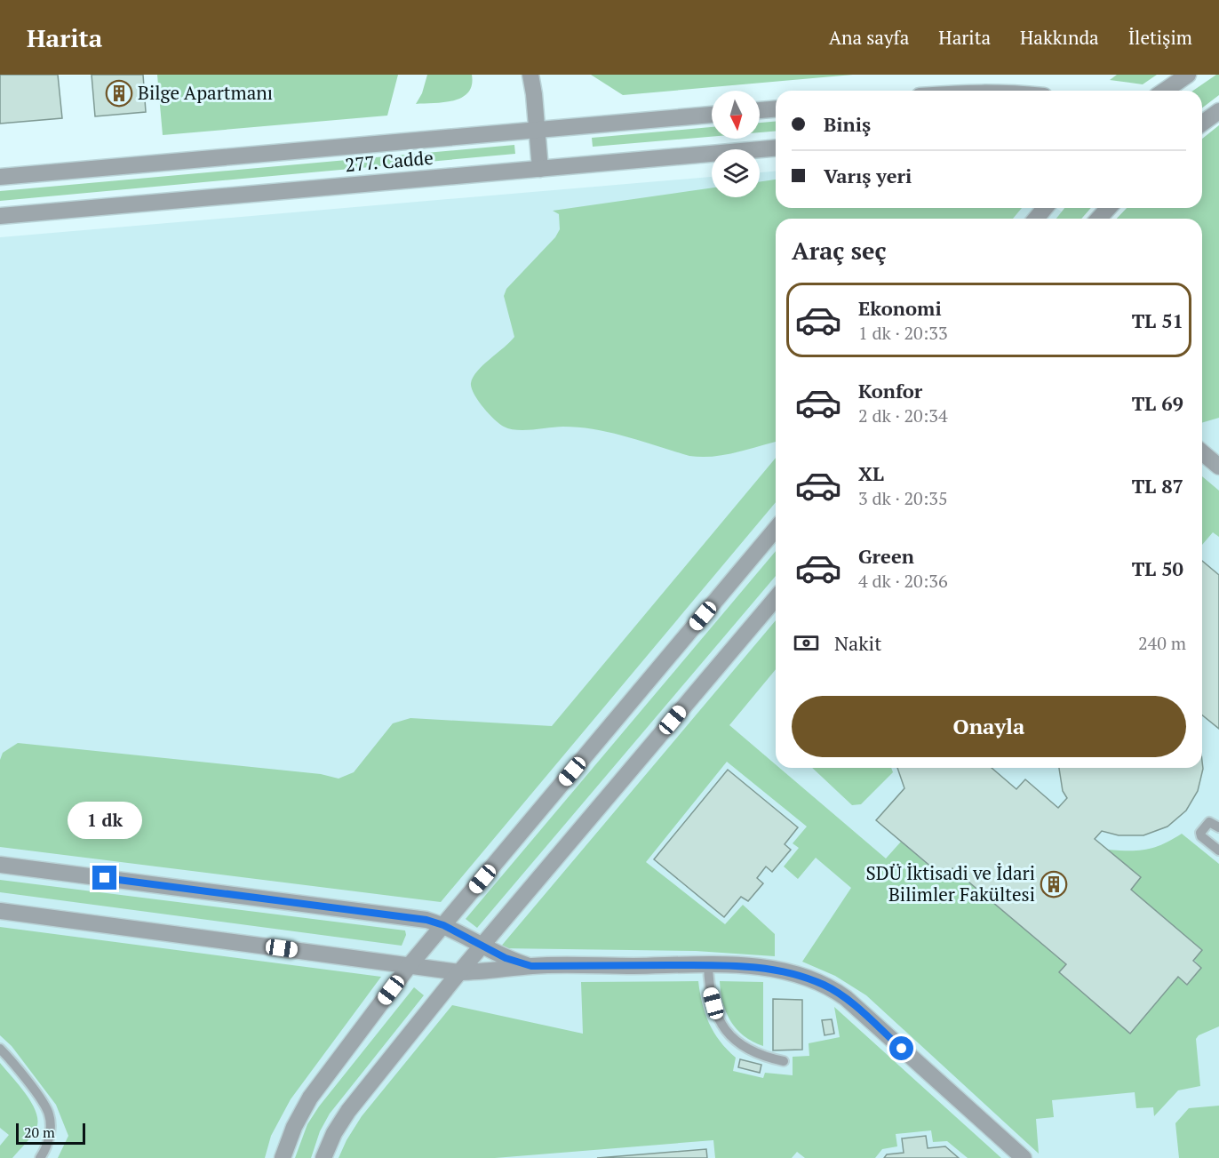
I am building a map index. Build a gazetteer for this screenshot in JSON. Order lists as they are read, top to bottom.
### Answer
{
  "streets": {
    "street": ["277. Cadde"]
  },
  "places": {
    "building": ["Bilge Apartmanı", "SDÜ İktisadi ve İdari Bilimler Fakültesi"]
  },
  "scale_bar": "20 m",
  "north": "bottom",
  "page": {
    "header": "Harita",
    "nav": [
      "Ana sayfa",
      "Harita",
      "Hakkında",
      "İletişim"
    ],
    "banner": ["Biniş", "Varış yeri"],
    "heading": "Araç seç",
    "list": [
      {
        "name": "Ekonomi",
        "note": "1 dk · 20:33",
        "value": "TL 51"
      },
      {
        "name": "Konfor",
        "note": "2 dk · 20:34",
        "value": "TL 69"
      },
      {
        "name": "XL",
        "note": "3 dk · 20:35",
        "value": "TL 87"
      },
      {
        "name": "Green",
        "note": "4 dk · 20:36",
        "value": "TL 50"
      }
    ],
    "pay": ["Nakit", "240 m"],
    "buttons": "Onayla",
    "bubble": "1 dk",
    "scale": "20 m"
  }
}
